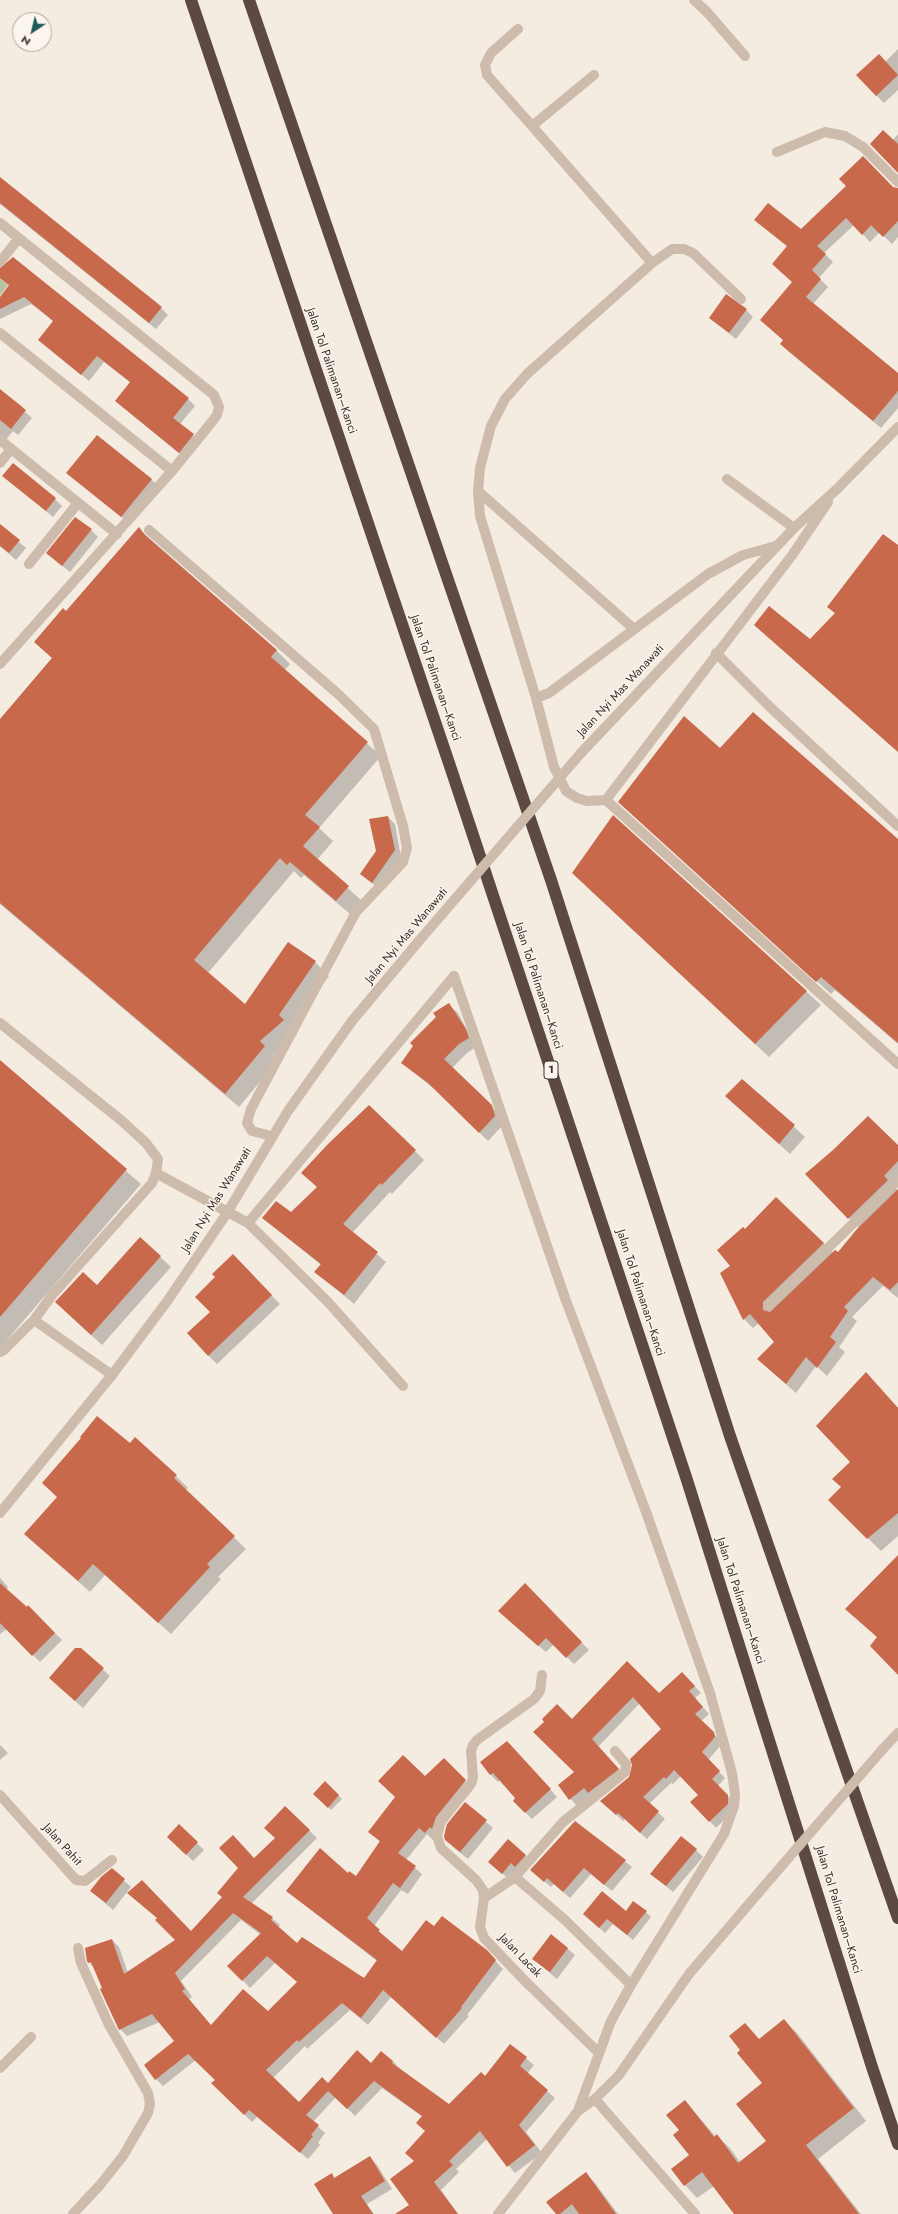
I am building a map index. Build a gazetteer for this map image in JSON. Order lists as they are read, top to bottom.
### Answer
{
  "streets": {
    "highway": ["Jalan Tol Palimanan–Kanci", "1"],
    "street": ["Jalan Nyi Mas Wanawati", "Jalan Pahit", "Jalan Lacak"]
  },
  "north": "bottom left"
}
